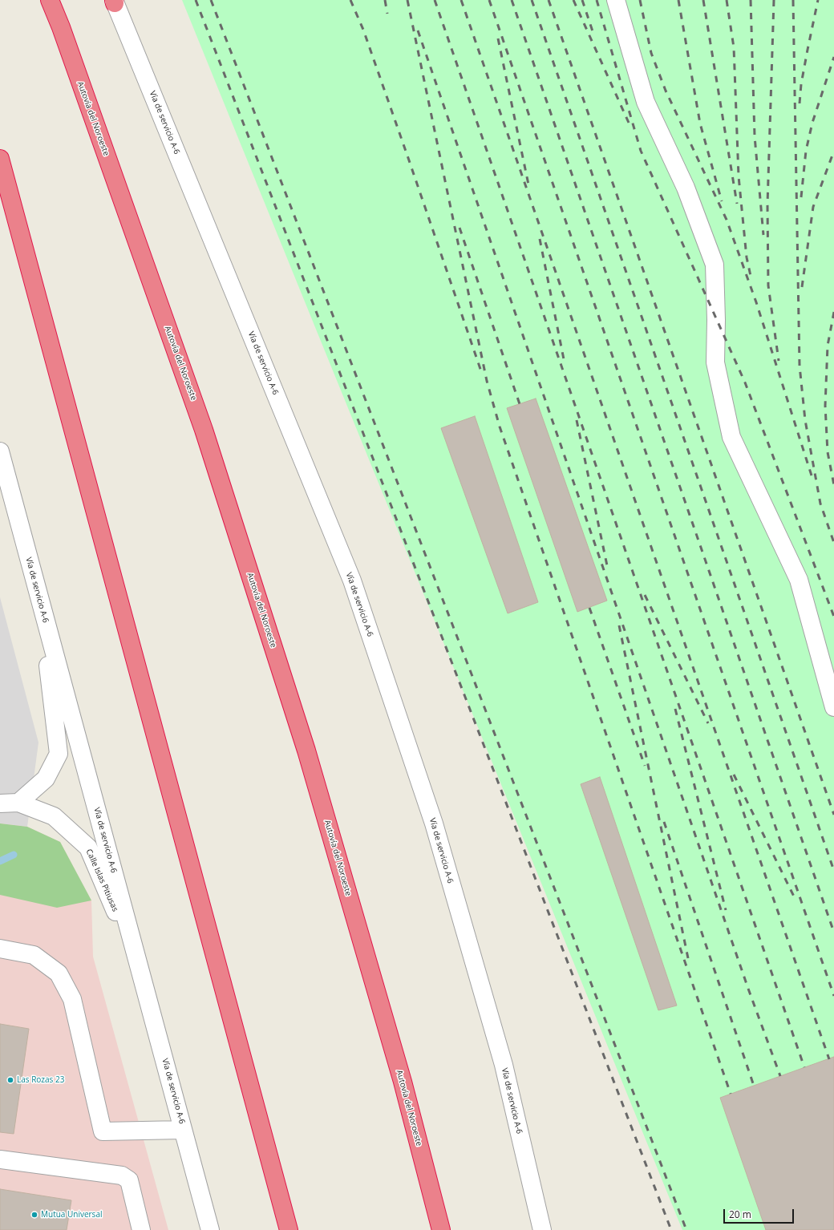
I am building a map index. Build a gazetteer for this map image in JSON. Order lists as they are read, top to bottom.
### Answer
{
  "streets": {
    "highway": ["Autovía del Noroeste"],
    "street": ["Vía de servicio A-6", "Calle Islas Pitiusas"]
  },
  "crossings": [
    ["Vía de servicio A-6", "Calle Islas Pitiusas"]
  ],
  "places": ["Las Rozas 23", "Mutua Universal"],
  "scale_bar": "20 m"
}
